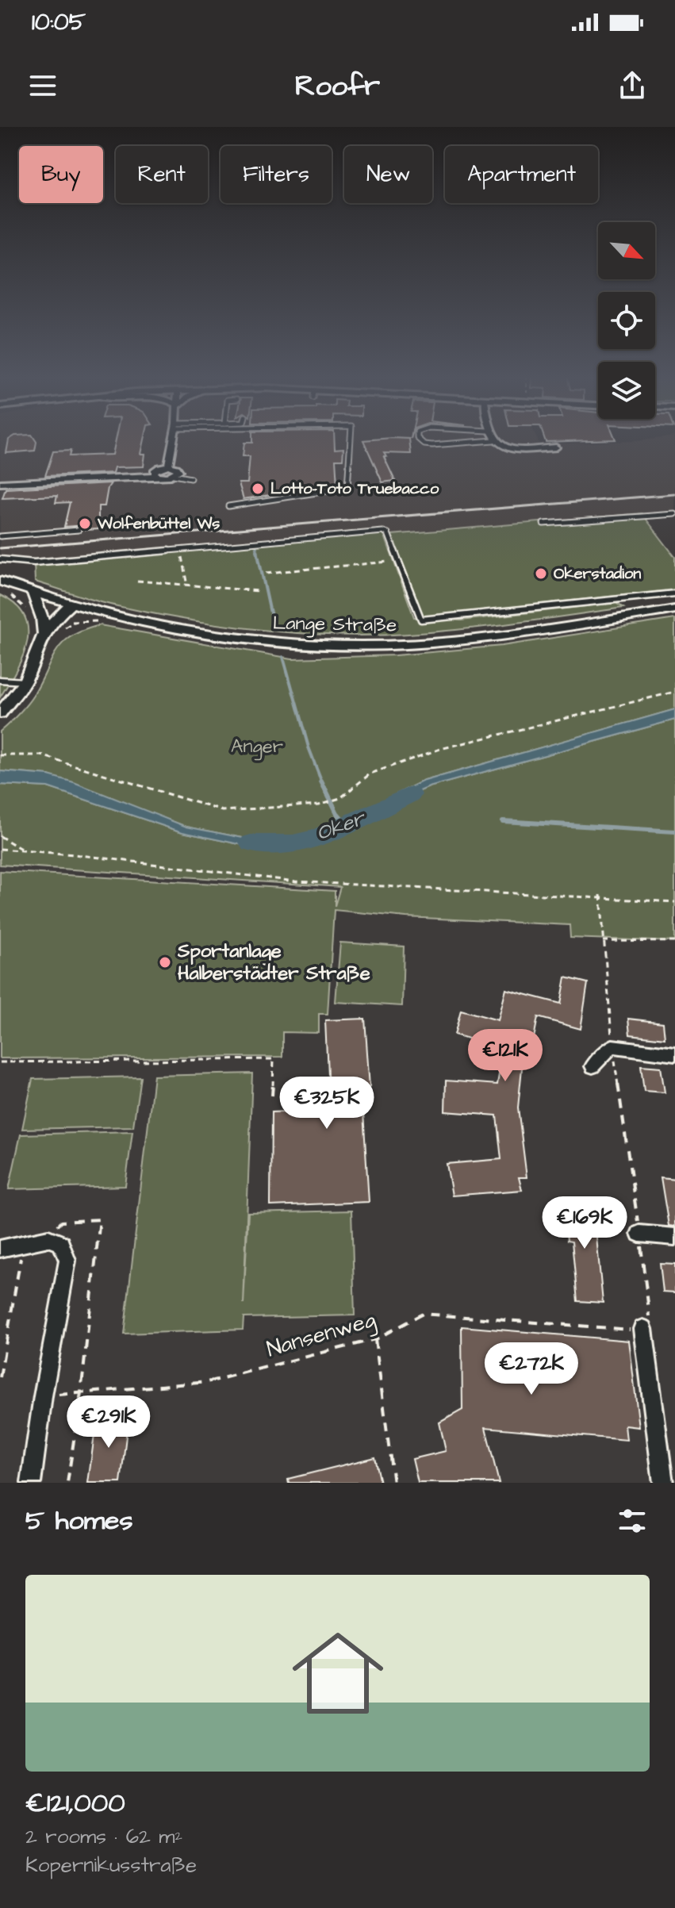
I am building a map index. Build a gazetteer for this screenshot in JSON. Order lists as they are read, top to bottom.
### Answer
{
  "streets": {
    "main road": ["Lange Straße"],
    "path": ["Nansenweg"]
  },
  "water": ["Oker"],
  "parks": ["Anger"],
  "places": [
    "Lotto-Toto Truebacco",
    "Wolfenbüttel Ws",
    "Okerstadion",
    "Sportanlage Halberstädter Straße"
  ],
  "north": "bottom right",
  "page": {
    "status": "10:05",
    "header": "Roofr",
    "chip": [
      "Buy",
      "Rent",
      "Filters",
      "New",
      "Apartment"
    ],
    "price": [
      "€121K",
      "€325K",
      "€169K",
      "€272K",
      "€291K"
    ],
    "heading": "5 homes",
    "list": [
      {
        "name": "€121,000",
        "note": "2 rooms · 62 m² · Kopernikusstraße"
      }
    ]
  }
}
